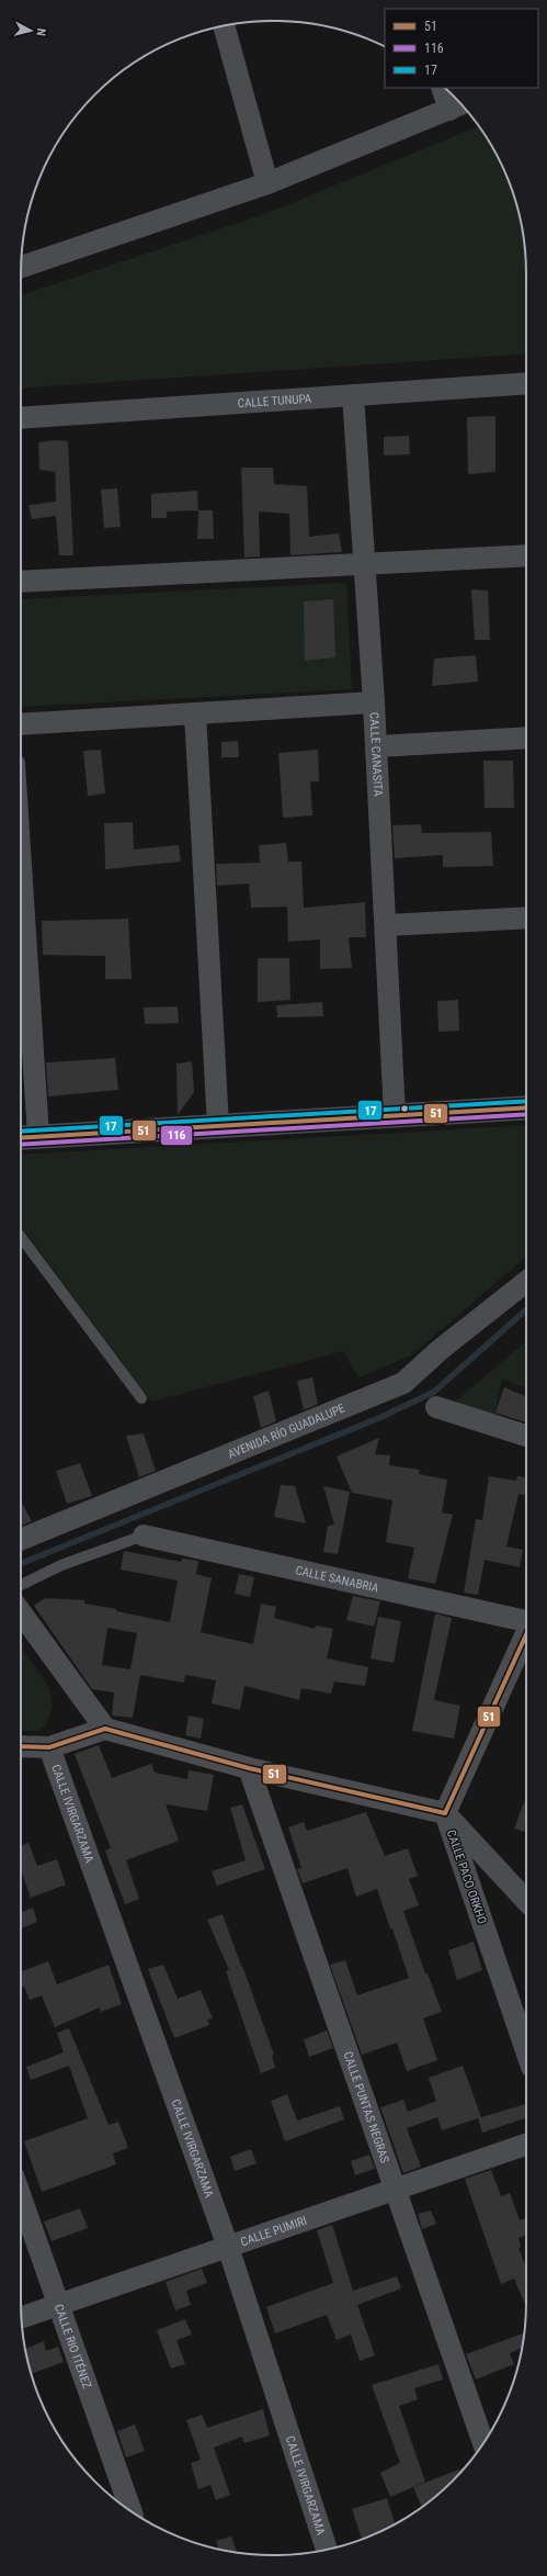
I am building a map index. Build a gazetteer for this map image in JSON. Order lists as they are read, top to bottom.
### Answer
{
  "streets": {
    "street": [
      "CALLE TUNUPA",
      "CALLE CANASITA",
      "AVENIDA RÍO GUADALUPE",
      "CALLE SANABRIA",
      "CALLE IVIRGARZAMA",
      "CALLE PACO ORKHO",
      "CALLE PUNTAS NEGRAS",
      "CALLE PUMIRI",
      "CALLE RIO ITÉNEZ"
    ]
  },
  "crossings": [
    ["CALLE TUNUPA", "CALLE CANASITA"],
    ["CALLE IVIRGARZAMA", "CALLE PUMIRI"],
    ["CALLE PUNTAS NEGRAS", "CALLE PUMIRI"],
    ["CALLE PUMIRI", "CALLE RIO ITÉNEZ"]
  ],
  "lines": ["transit line 17", "transit line 51", "transit line 116"],
  "legend": ["51", "116", "17"],
  "north": "right"
}
